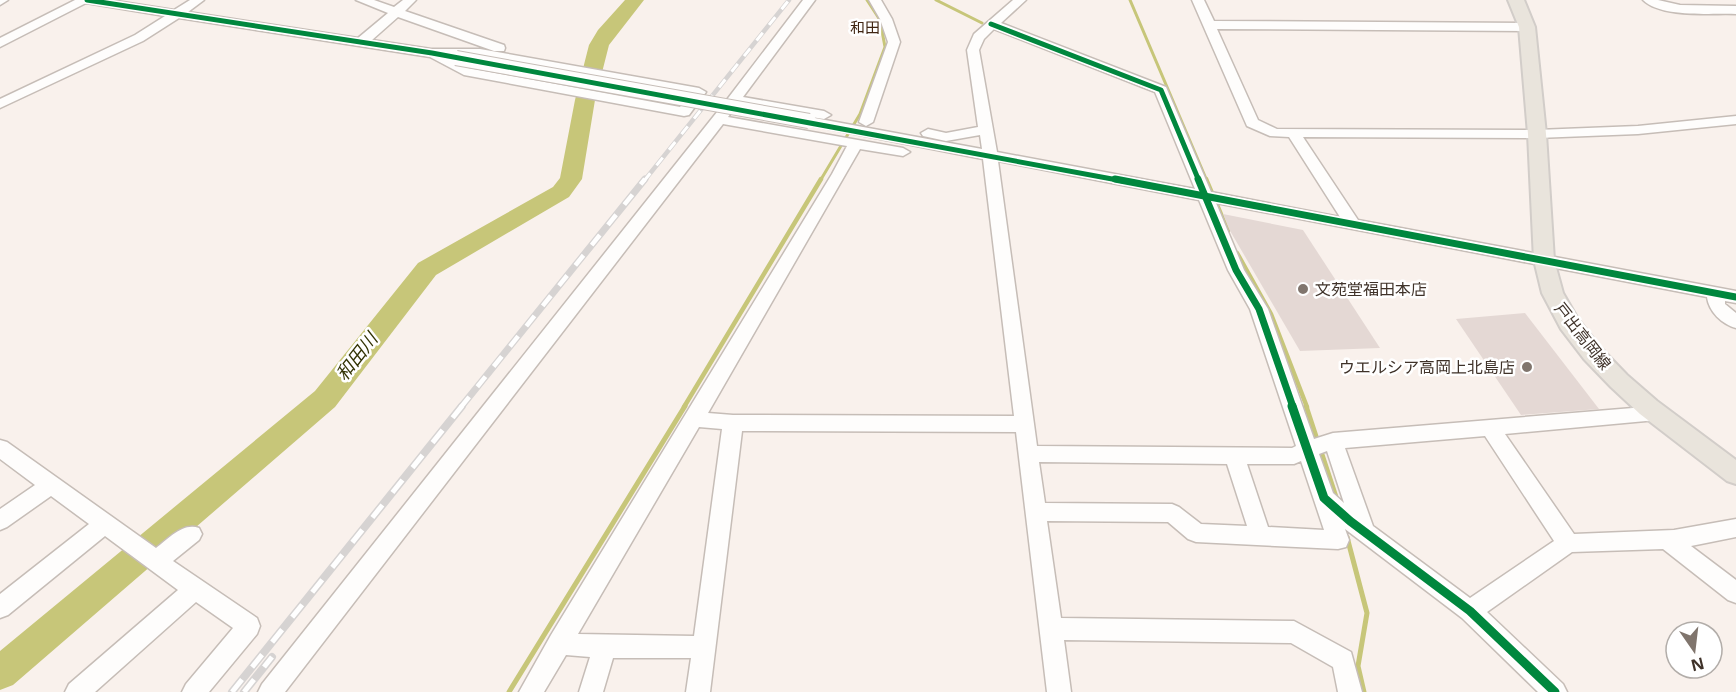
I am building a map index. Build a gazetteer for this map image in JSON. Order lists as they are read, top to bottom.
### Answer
{
  "streets": {
    "main road": ["戸出高岡線"]
  },
  "districts": ["和田"],
  "water": ["和田川"],
  "places": ["文苑堂福田本店", "ウエルシア高岡上北島店"],
  "north": "bottom"
}
